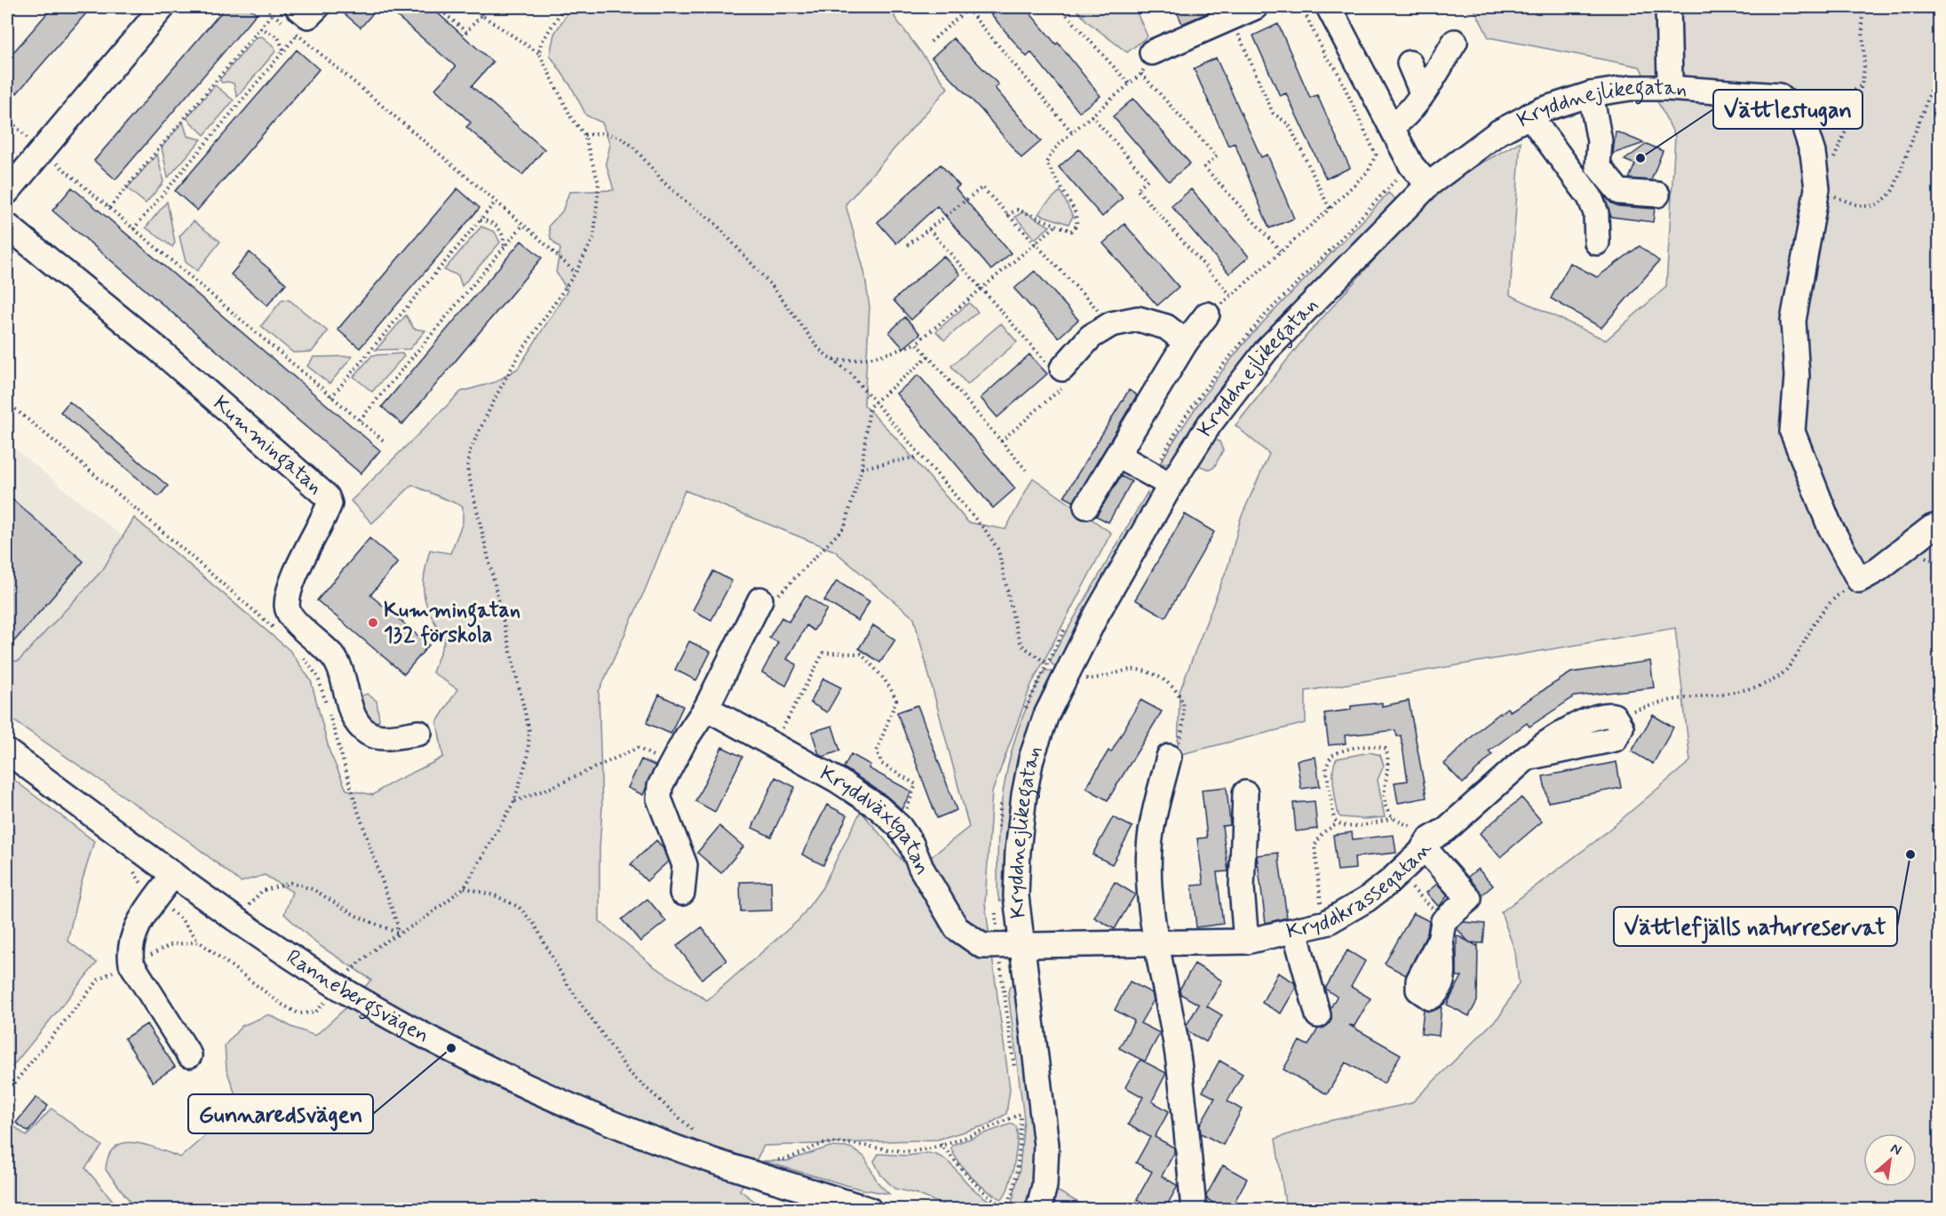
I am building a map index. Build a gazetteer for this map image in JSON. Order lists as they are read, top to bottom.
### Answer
{
  "streets": {
    "street": [
      "Kryddnejlikegatan",
      "Kummingatan",
      "Kryddväxtgatan",
      "Kryddkrassegatan",
      "Rannebergsvägen"
    ]
  },
  "crossings": [
    ["Kryddnejlikegatan", "Kryddväxtgatan"],
    ["Kryddnejlikegatan", "Kryddkrassegatan"],
    ["Kryddväxtgatan", "Kryddkrassegatan"]
  ],
  "places": [
    "Vättlestugan",
    "Kummingatan 132 förskola",
    "Vättlefjälls naturreservat",
    "Gunnaredsvägen"
  ],
  "north": "top right"
}
